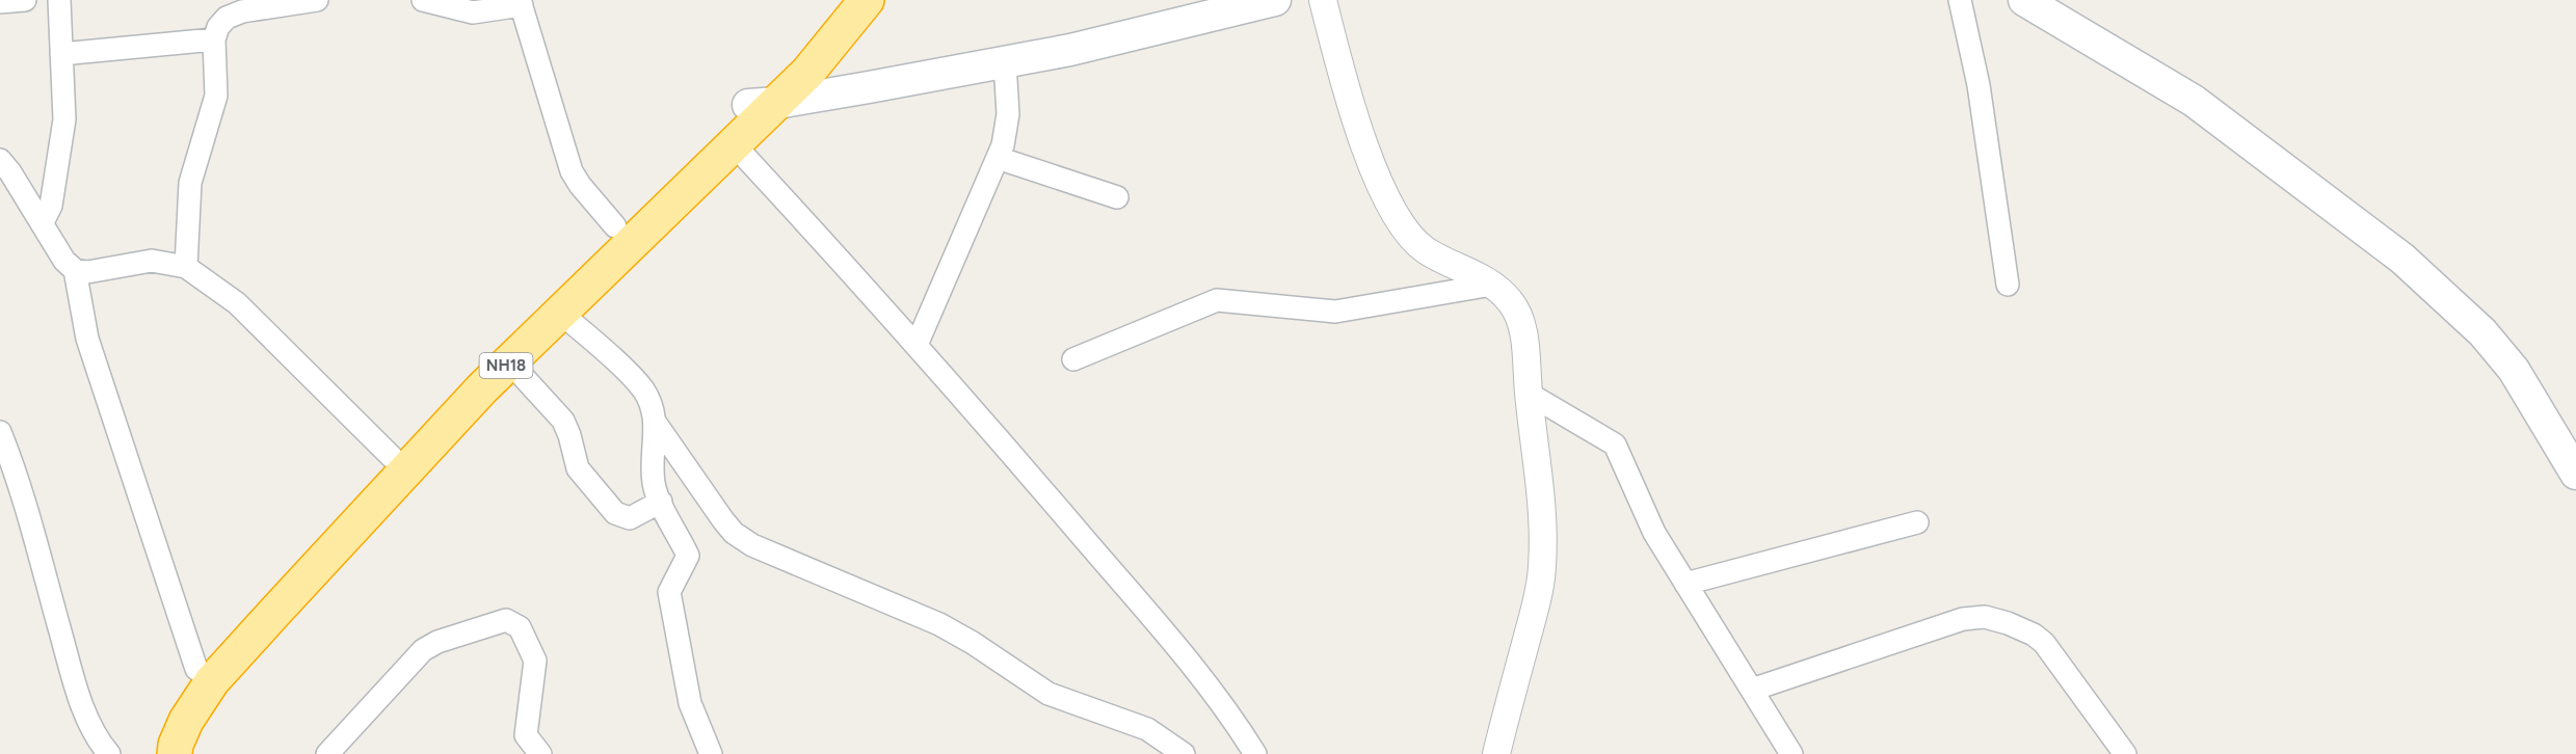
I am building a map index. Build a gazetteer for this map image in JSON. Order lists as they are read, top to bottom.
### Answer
{
  "streets": {
    "highway": ["NH18"]
  }
}
